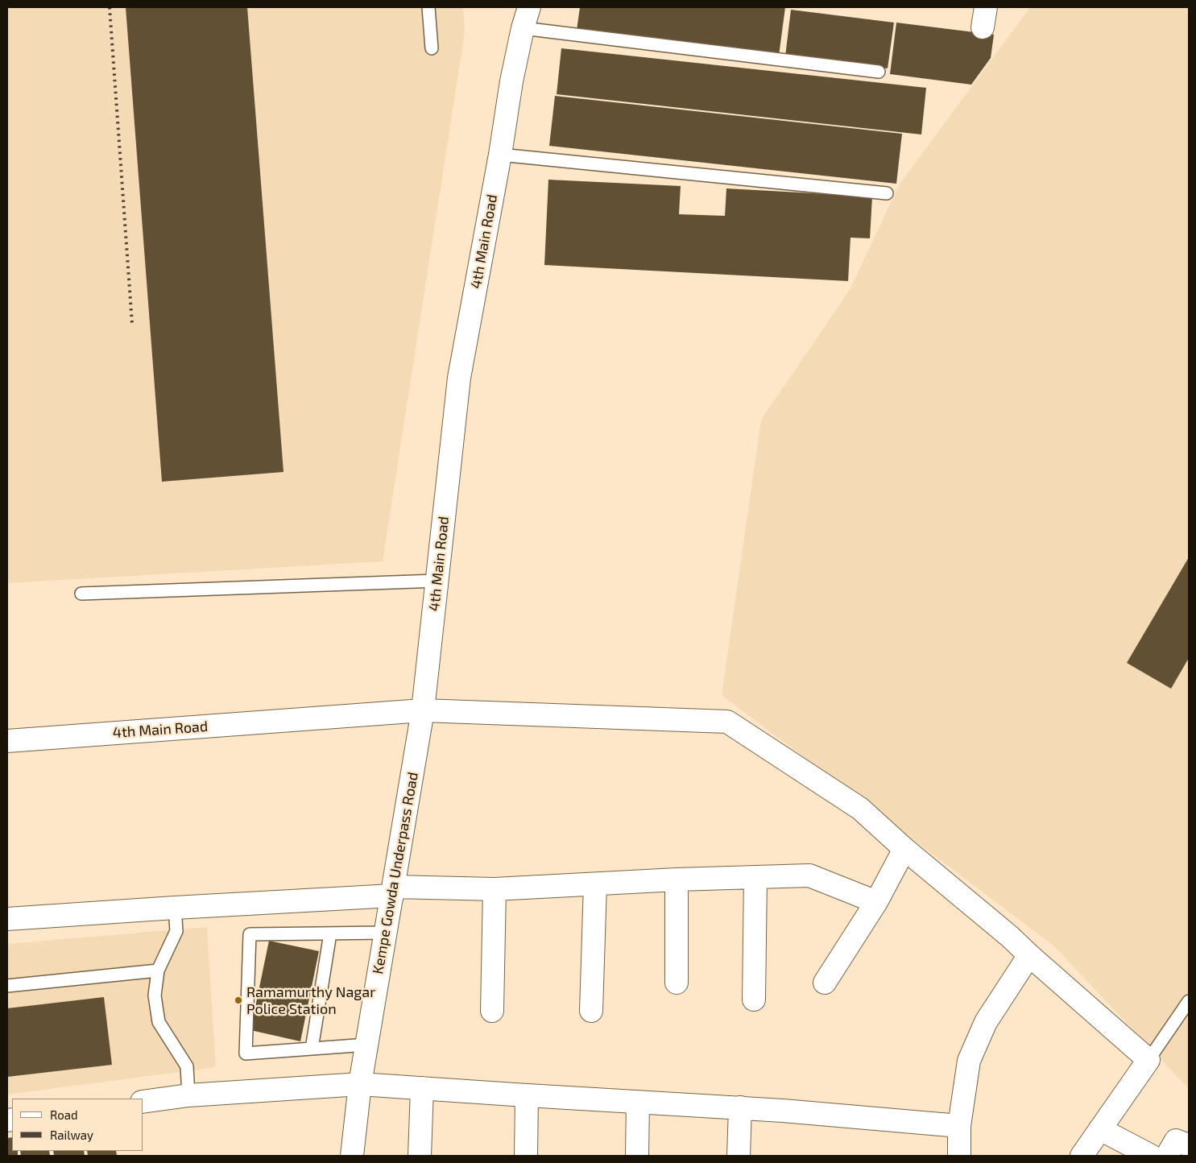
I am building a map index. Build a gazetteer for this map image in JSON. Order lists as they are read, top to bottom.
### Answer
{
  "streets": {
    "street": ["4th Main Road", "Kempe Gowda Underpass Road"]
  },
  "crossings": [
    ["4th Main Road", "Kempe Gowda Underpass Road"]
  ],
  "places": ["Ramamurthy Nagar Police Station"],
  "legend": ["Road", "Railway"]
}
